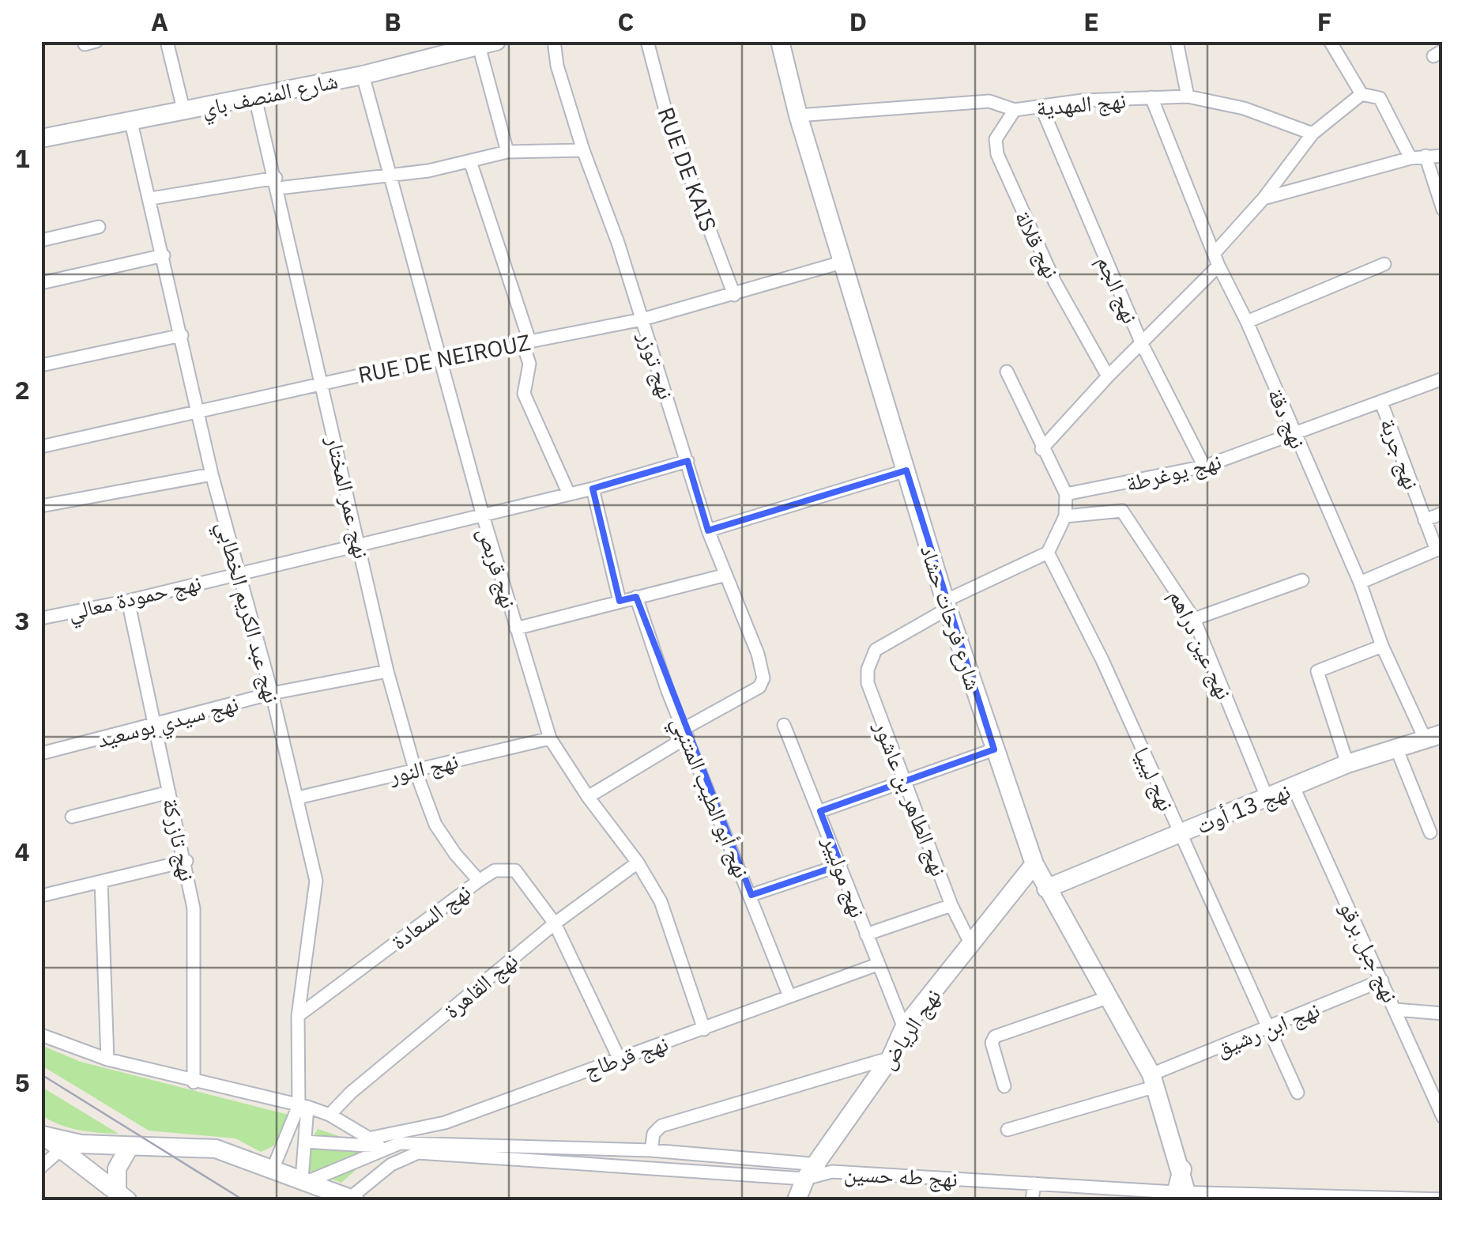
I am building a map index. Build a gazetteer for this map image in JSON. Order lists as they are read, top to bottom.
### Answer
{
  "streets": {
    "street": [
      "شارع المنصف باي",
      "نهج المهدية",
      "RUE DE KAIS",
      "نهج قلالة",
      "نهج الجم",
      "RUE DE NEIROUZ",
      "نهج توزر",
      "نهج دقة",
      "نهج جربة",
      "نهج يوغرطة",
      "نهج عمر المختار",
      "نهج قربص",
      "نهج حمودة معالي",
      "نهج عبد الكريم الخطابي",
      "شارع فرحات حشاد",
      "نهج عين دراهم",
      "نهج سيدي بوسعيد",
      "نهج النور",
      "نهج ليبيا",
      "نهج أبو الطيب المتنبي",
      "نهج الطاهر بن عاشور",
      "نهج 13 أوت",
      "نهج تازركة",
      "نهج موليير",
      "نهج السعادة",
      "نهج جبل برقو",
      "نهج القاهرة",
      "نهج الرياض",
      "نهج ابن رشيق",
      "نهج قرطاج",
      "نهج طه حسين"
    ]
  },
  "crossings": [
    ["شارع المنصف باي", "نهج عمر المختار"],
    ["شارع المنصف باي", "نهج قربص"],
    ["شارع المنصف باي", "نهج عبد الكريم الخطابي"],
    ["نهج المهدية", "نهج قلالة"],
    ["نهج المهدية", "نهج الجم"],
    ["نهج المهدية", "نهج دقة"],
    ["نهج المهدية", "شارع فرحات حشاد"],
    ["RUE DE KAIS", "RUE DE NEIROUZ"],
    ["نهج الجم", "نهج يوغرطة"],
    ["RUE DE NEIROUZ", "نهج توزر"],
    ["RUE DE NEIROUZ", "نهج عمر المختار"],
    ["RUE DE NEIROUZ", "نهج قربص"],
    ["RUE DE NEIROUZ", "نهج عبد الكريم الخطابي"],
    ["RUE DE NEIROUZ", "شارع فرحات حشاد"],
    ["نهج توزر", "نهج حمودة معالي"],
    ["نهج توزر", "نهج أبو الطيب المتنبي"],
    ["نهج دقة", "نهج يوغرطة"],
    ["نهج دقة", "نهج 13 أوت"],
    ["نهج جربة", "نهج يوغرطة"],
    ["نهج يوغرطة", "نهج عين دراهم"],
    ["نهج عمر المختار", "نهج حمودة معالي"],
    ["نهج عمر المختار", "نهج سيدي بوسعيد"],
    ["نهج عمر المختار", "نهج النور"],
    ["نهج عمر المختار", "نهج السعادة"],
    ["نهج قربص", "نهج حمودة معالي"],
    ["نهج قربص", "نهج النور"],
    ["نهج قربص", "نهج القاهرة"],
    ["نهج قربص", "نهج قرطاج"],
    ["نهج حمودة معالي", "نهج عبد الكريم الخطابي"],
    ["نهج حمودة معالي", "نهج تازركة"],
    ["نهج عبد الكريم الخطابي", "نهج سيدي بوسعيد"],
    ["نهج عبد الكريم الخطابي", "نهج النور"],
    ["نهج عبد الكريم الخطابي", "نهج السعادة"],
    ["شارع فرحات حشاد", "نهج الطاهر بن عاشور"],
    ["شارع فرحات حشاد", "نهج 13 أوت"],
    ["شارع فرحات حشاد", "نهج الرياض"],
    ["شارع فرحات حشاد", "نهج ابن رشيق"],
    ["شارع فرحات حشاد", "نهج طه حسين"],
    ["نهج عين دراهم", "نهج 13 أوت"],
    ["نهج سيدي بوسعيد", "نهج تازركة"],
    ["نهج ليبيا", "نهج 13 أوت"],
    ["نهج ليبيا", "نهج ابن رشيق"],
    ["نهج أبو الطيب المتنبي", "نهج قرطاج"],
    ["نهج الطاهر بن عاشور", "نهج الرياض"],
    ["نهج 13 أوت", "نهج جبل برقو"],
    ["نهج موليير", "نهج الرياض"],
    ["نهج موليير", "نهج قرطاج"],
    ["نهج السعادة", "نهج القاهرة"],
    ["نهج جبل برقو", "نهج ابن رشيق"],
    ["نهج الرياض", "نهج طه حسين"]
  ],
  "grid": {
    "columns": [
      "A",
      "B",
      "C",
      "D",
      "E",
      "F"
    ],
    "rows": [
      "1",
      "2",
      "3",
      "4",
      "5"
    ]
  }
}
